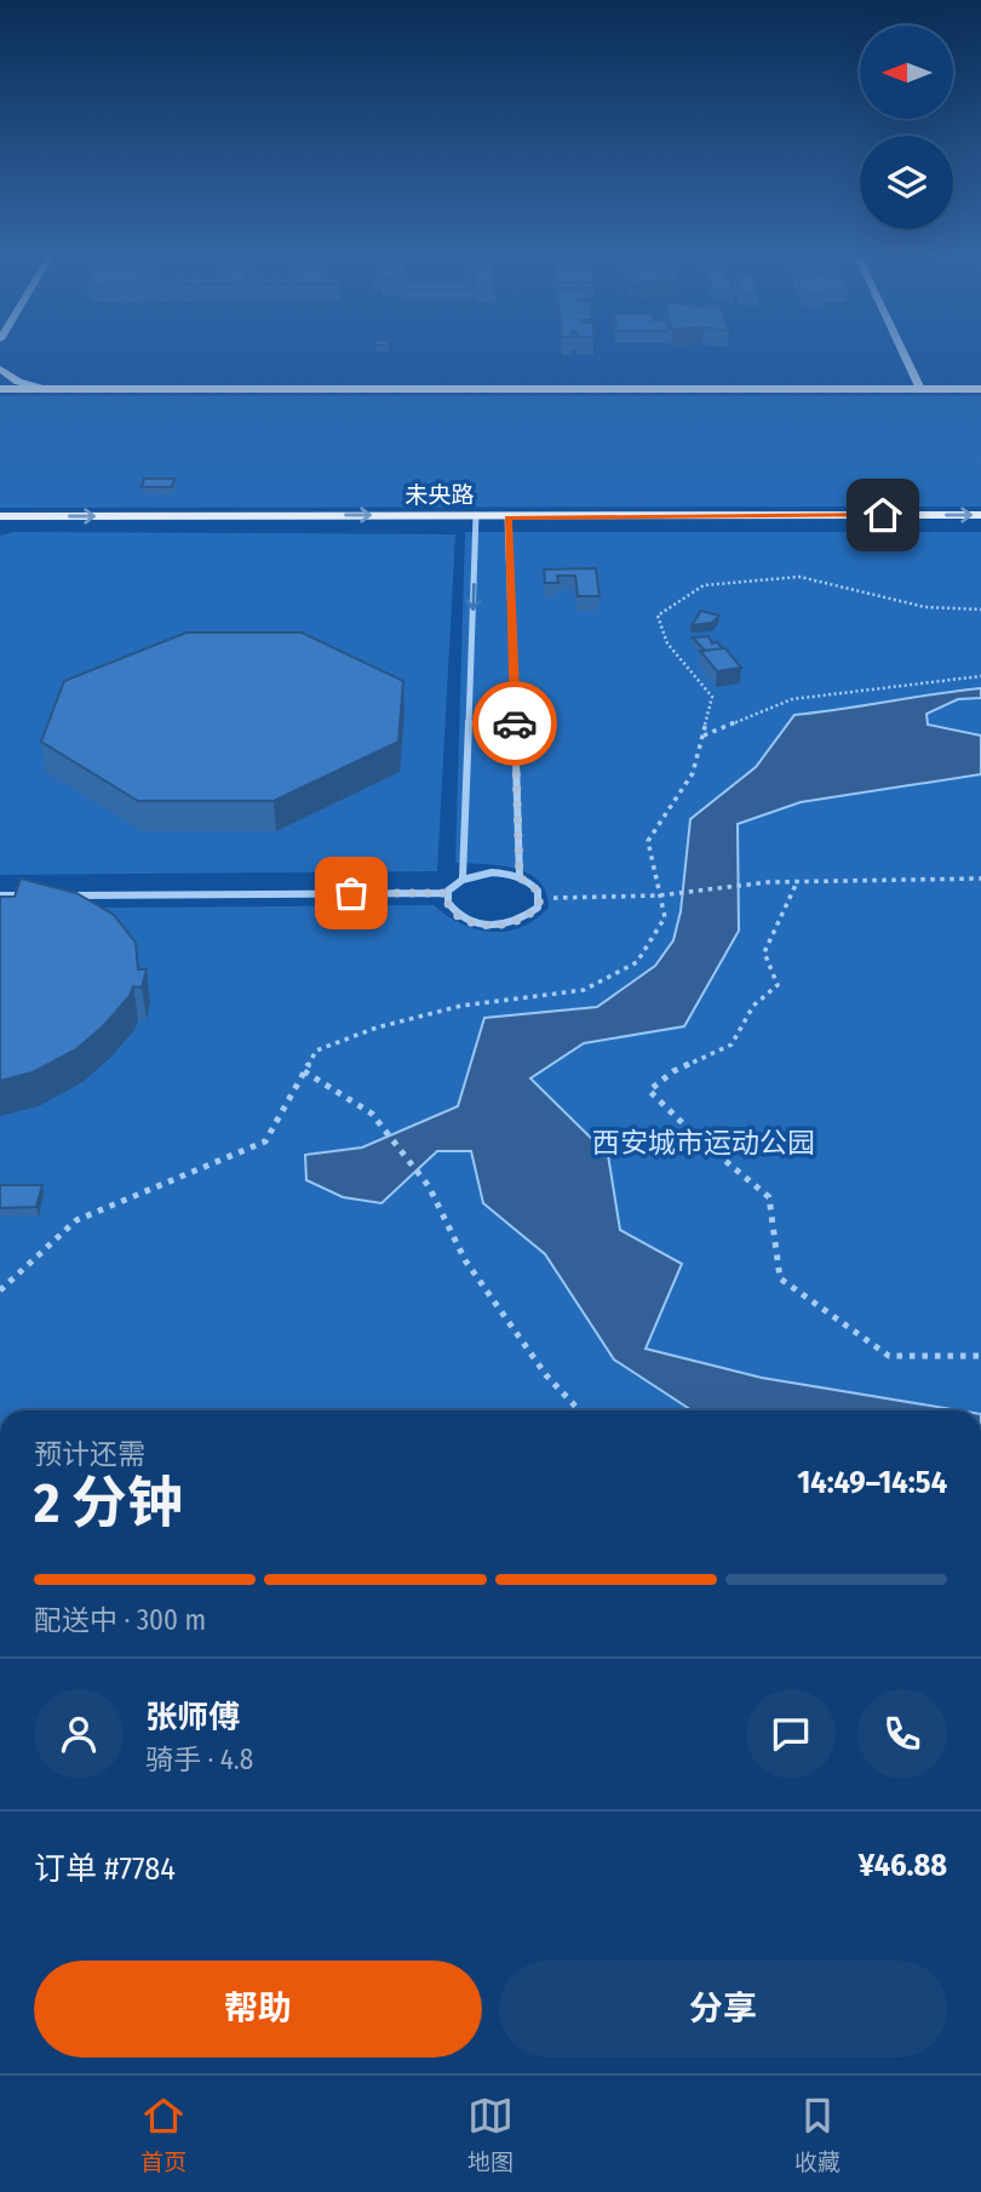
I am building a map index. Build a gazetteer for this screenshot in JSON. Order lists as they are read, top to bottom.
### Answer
{
  "streets": {
    "main road": ["未央路"]
  },
  "parks": ["西安城市运动公园"],
  "north": "left",
  "page": {
    "heading": ["2 分钟", "预计还需", "14:49–14:54"],
    "panel": [
      "张师傅",
      "骑手 · 4.8",
      "订单 #7784",
      "¥46.88"
    ],
    "bar": "配送中 · 300 m",
    "buttons": ["帮助", "分享"],
    "tabs": ["首页", "地图", "收藏"]
  }
}
